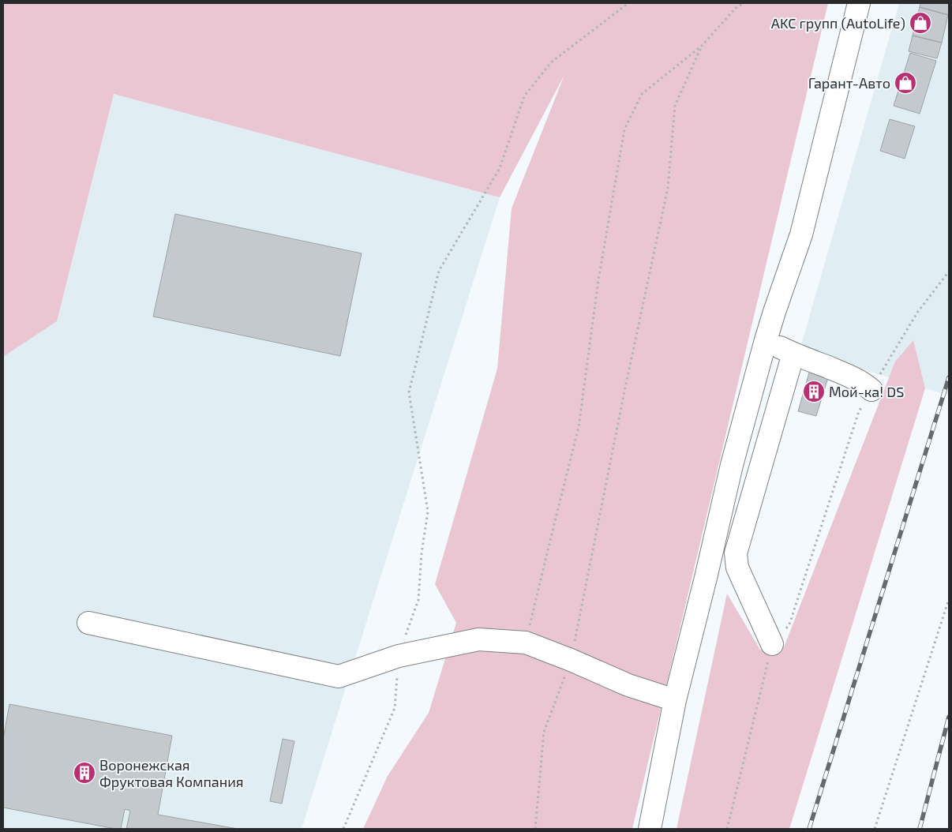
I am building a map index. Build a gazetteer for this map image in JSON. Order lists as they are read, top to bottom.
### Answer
{
  "places": {
    "shop": ["AKC групп (AutoLife)", "Гарант-Авто"],
    "building": ["Мой-ка! DS", "Воронежская Фруктовая Компания"]
  }
}
